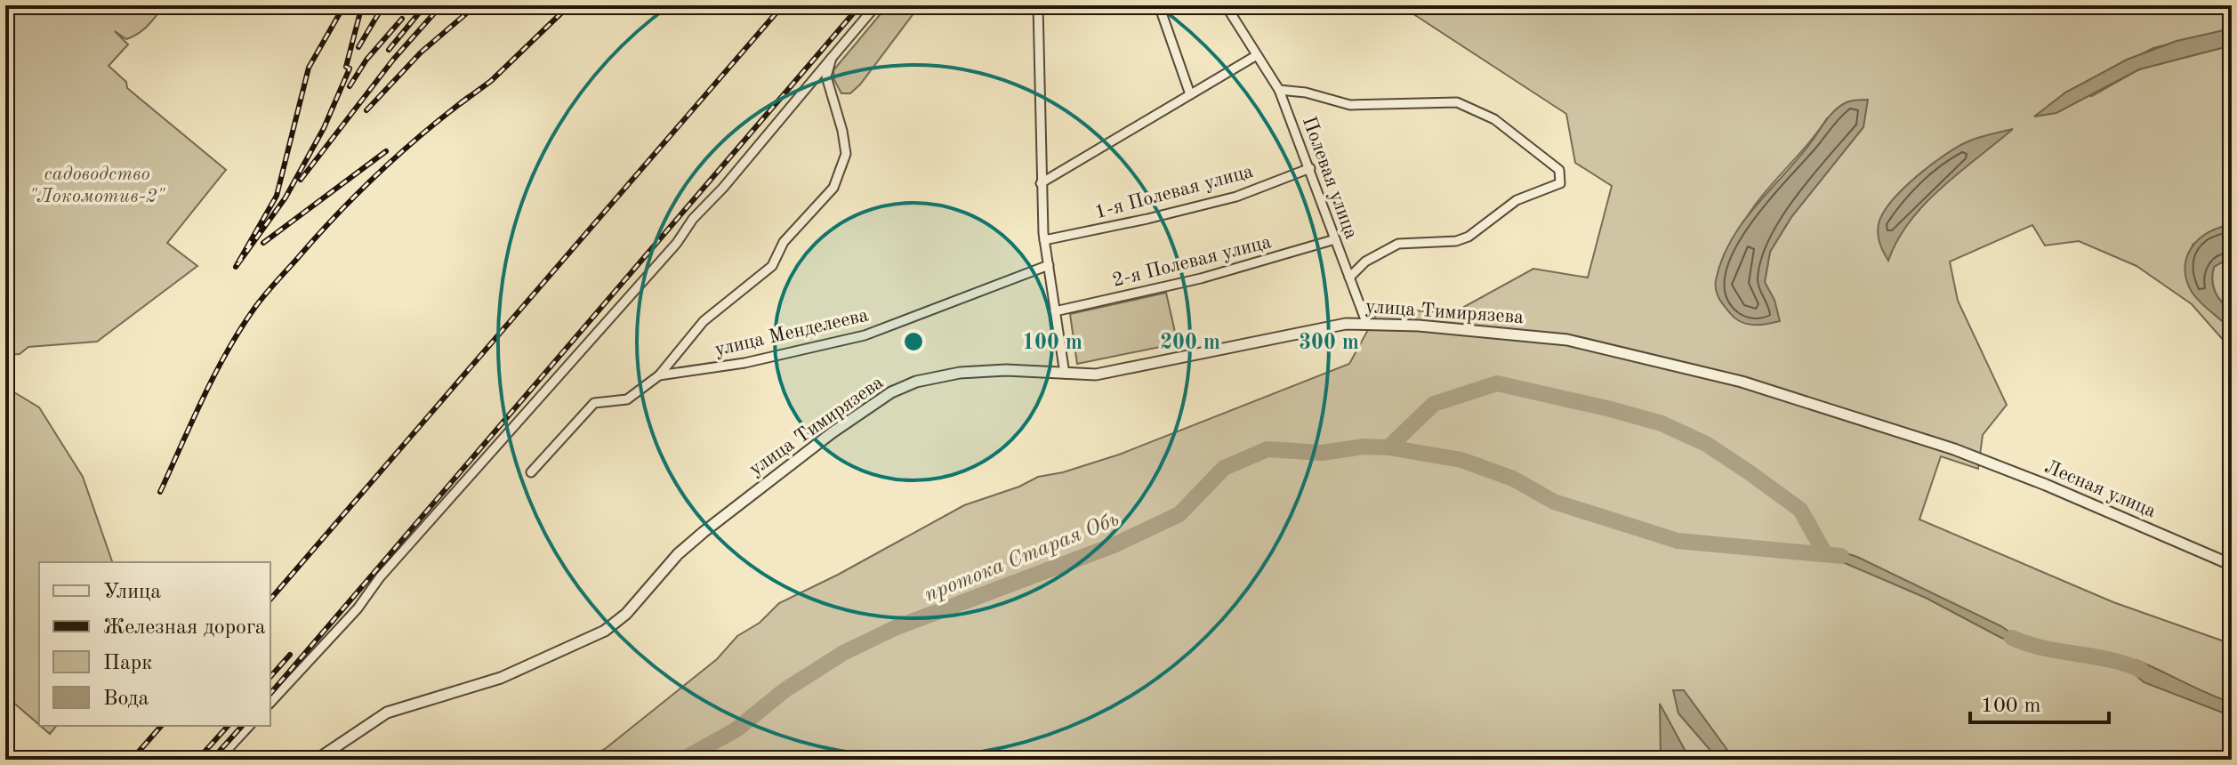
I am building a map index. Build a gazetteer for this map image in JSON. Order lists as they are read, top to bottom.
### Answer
{
  "streets": {
    "street": [
      "Полевая улица",
      "1-я Полевая улица",
      "2-я Полевая улица",
      "улица Тимирязева",
      "улица Менделеева",
      "Лесная улица"
    ]
  },
  "crossings": [
    ["Полевая улица", "1-я Полевая улица"],
    ["Полевая улица", "2-я Полевая улица"],
    ["Полевая улица", "улица Тимирязева"],
    ["улица Тимирязева", "Лесная улица"]
  ],
  "water": ["протока Старая Обь"],
  "parks": ["садоводство \"Локомотив-2\""],
  "legend": [
    "Улица",
    "Железная дорога",
    "Парк",
    "Вода"
  ],
  "scale_bar": "100 m",
  "rings": ["100 m", "200 m", "300 m"]
}
